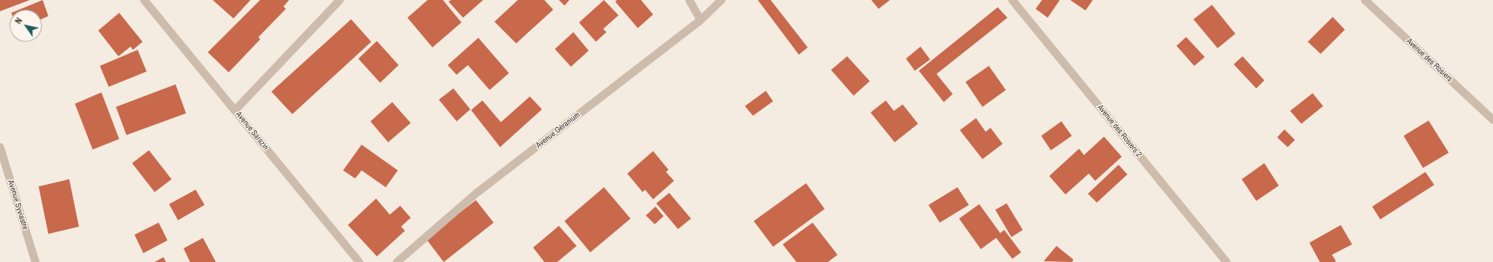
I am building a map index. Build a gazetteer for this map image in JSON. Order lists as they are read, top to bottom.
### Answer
{
  "streets": {
    "street": [
      "Avenue des Rosiers",
      "Avenue Géranium",
      "Avenue Sarazin",
      "Avenue des Rosiers 2",
      "Avenue Syviastre"
    ]
  },
  "north": "top left"
}
